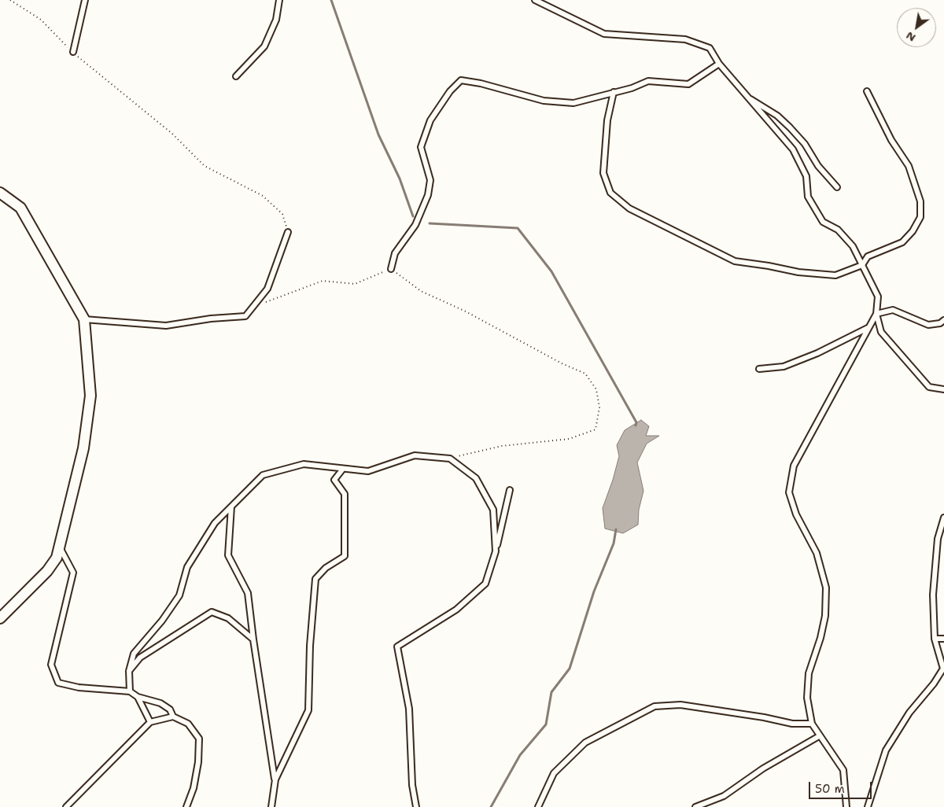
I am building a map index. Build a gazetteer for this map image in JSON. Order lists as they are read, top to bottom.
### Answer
{
  "scale_bar": "50 m",
  "north": "bottom left"
}
